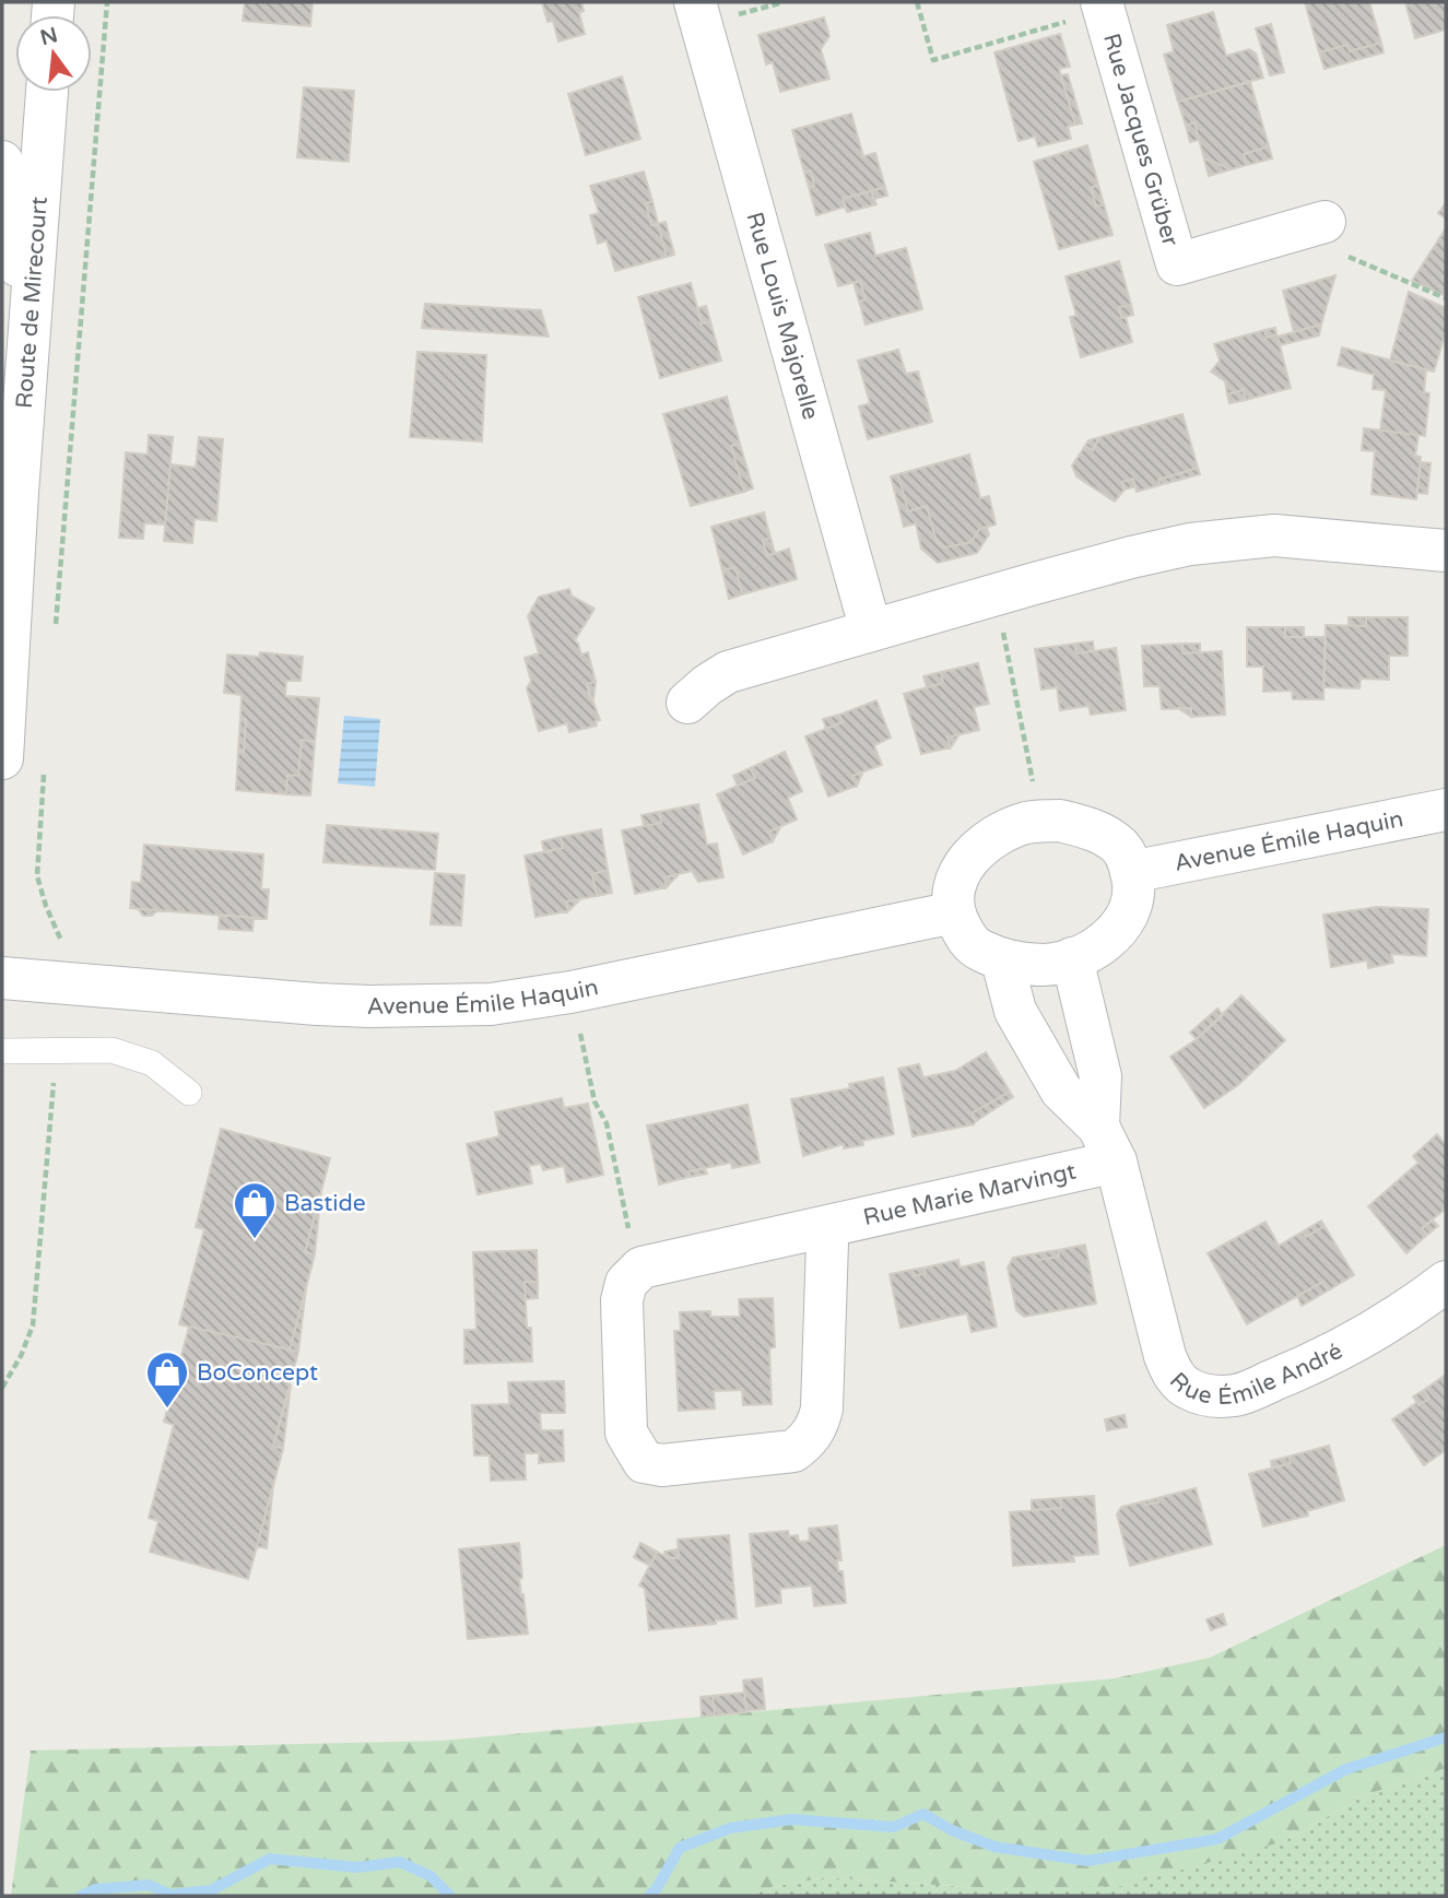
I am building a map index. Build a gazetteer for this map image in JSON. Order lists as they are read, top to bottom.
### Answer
{
  "streets": {
    "street": [
      "Rue Jacques Grüber",
      "Route de Mirecourt",
      "Rue Louis Majorelle",
      "Avenue Émile Haquin",
      "Rue Marie Marvingt",
      "Rue Émile André"
    ]
  },
  "crossings": [
    ["Avenue Émile Haquin", "Rue Émile André"],
    ["Rue Marie Marvingt", "Rue Émile André"]
  ],
  "places": {
    "shop": ["Bastide", "BoConcept"]
  },
  "north": "top"
}
